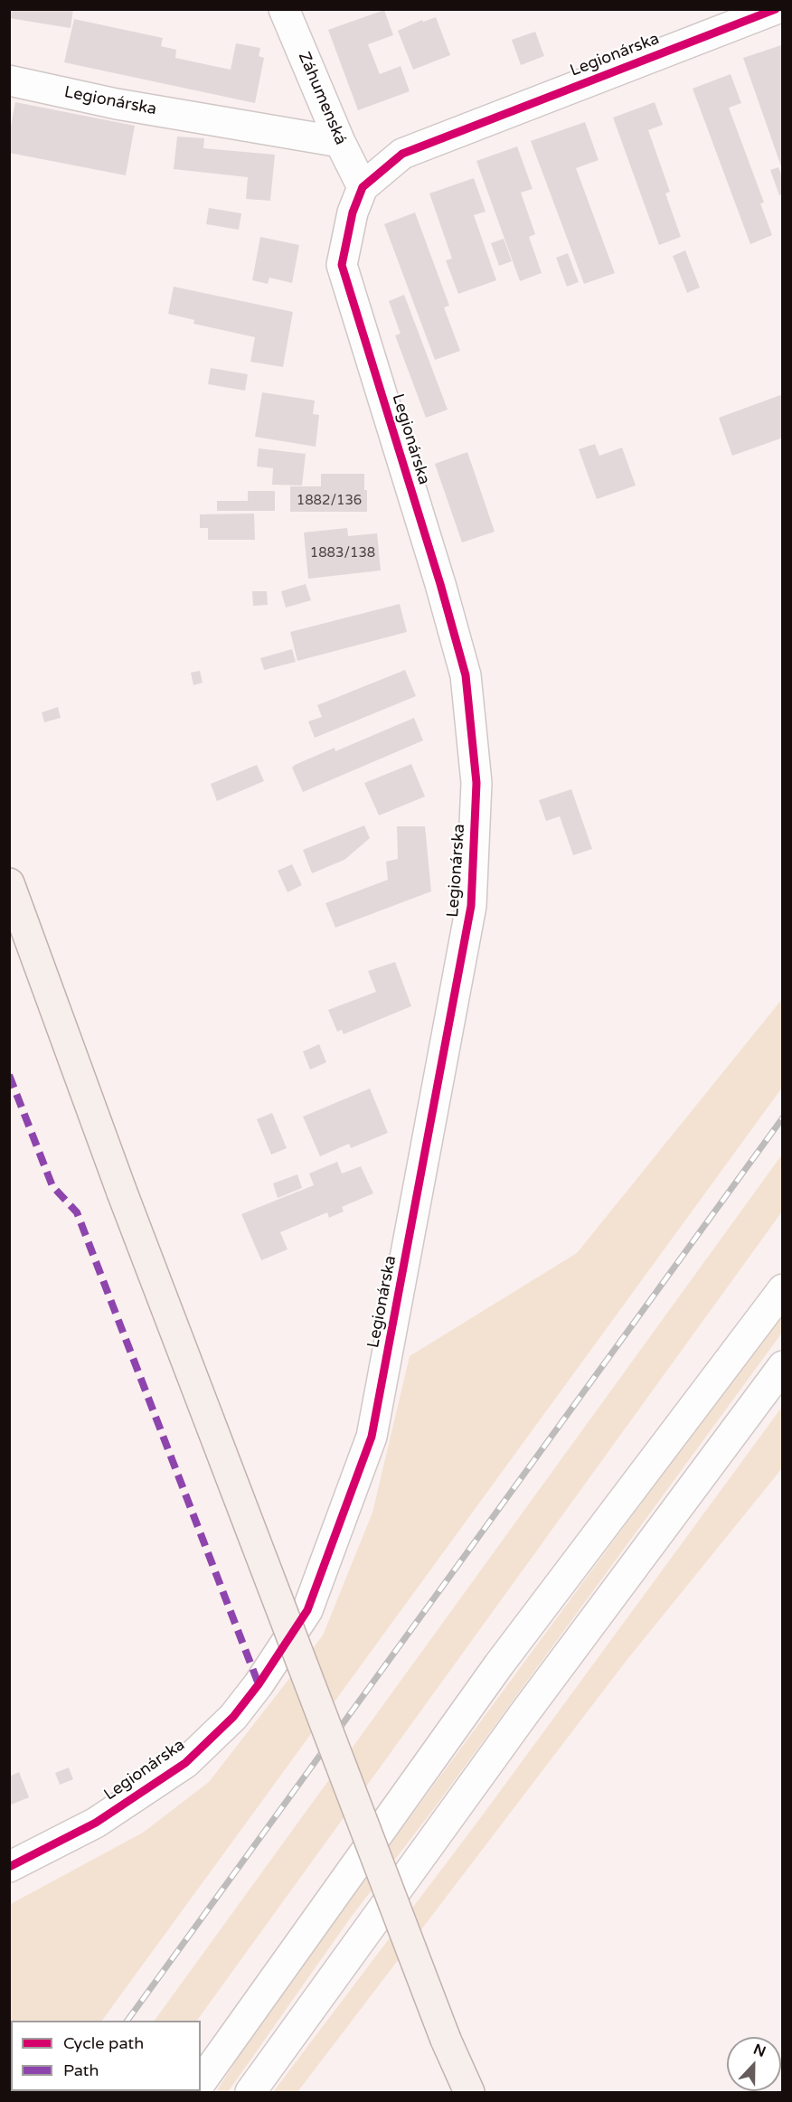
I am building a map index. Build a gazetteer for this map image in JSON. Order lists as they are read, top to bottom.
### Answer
{
  "streets": {
    "street": ["Legionárska", "Záhumenská"]
  },
  "crossings": [
    ["Legionárska", "Záhumenská"]
  ],
  "house_numbers": ["1882/136", "1883/138"],
  "legend": ["Cycle path", "Path"],
  "north": "top"
}
